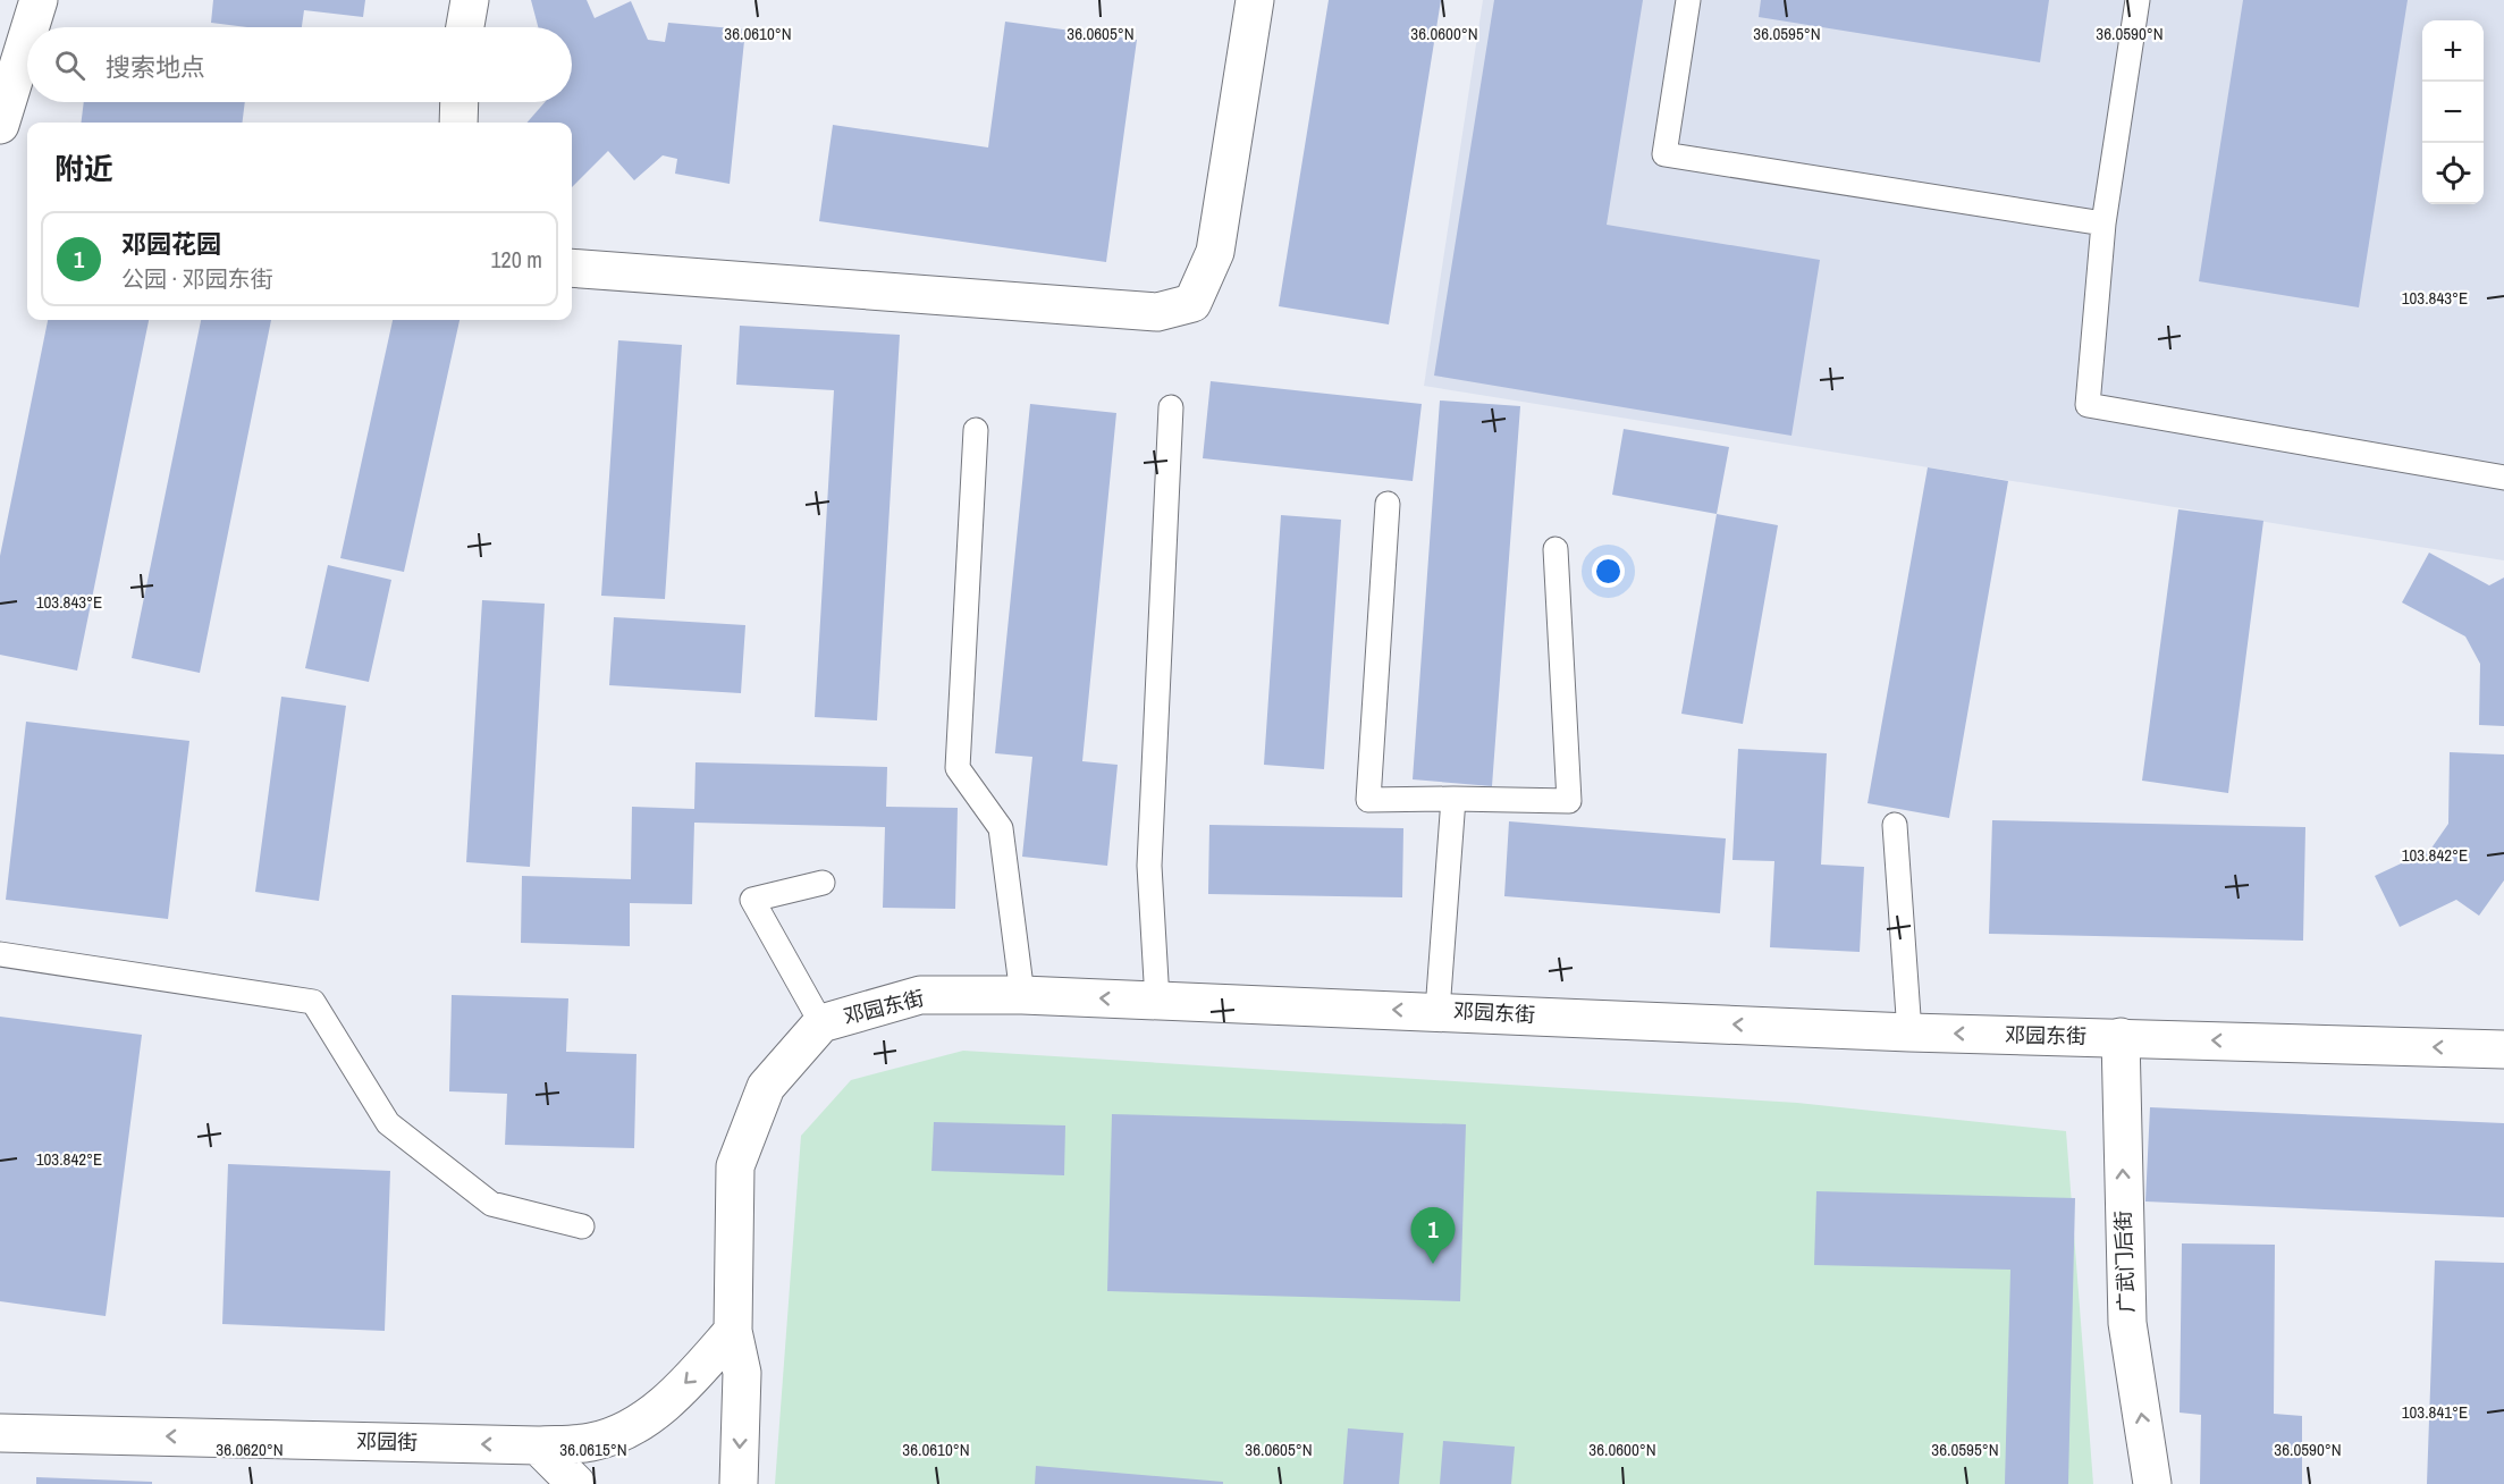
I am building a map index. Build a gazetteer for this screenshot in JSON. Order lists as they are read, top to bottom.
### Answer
{
  "streets": {
    "street": ["邓园东街", "广武门后街", "邓园街"]
  },
  "crossings": [
    ["邓园东街", "广武门后街"],
    ["邓园东街", "邓园街"]
  ],
  "one_way": ["邓园东街", "广武门后街", "邓园街"],
  "page": {
    "map_buttons": ["+", "−"],
    "search": "搜索地点",
    "heading": "附近",
    "list": [
      {
        "mark": "1",
        "name": "邓园花园",
        "note": "公园 · 邓园东街",
        "value": "120 m"
      }
    ],
    "pins": "1"
  },
  "coordinates": [
    "36.0610°N",
    "36.0605°N",
    "36.0600°N",
    "36.0595°N",
    "36.0590°N",
    "103.843°E",
    "103.842°E",
    "103.841°E",
    "36.0620°N",
    "36.0615°N"
  ]
}
